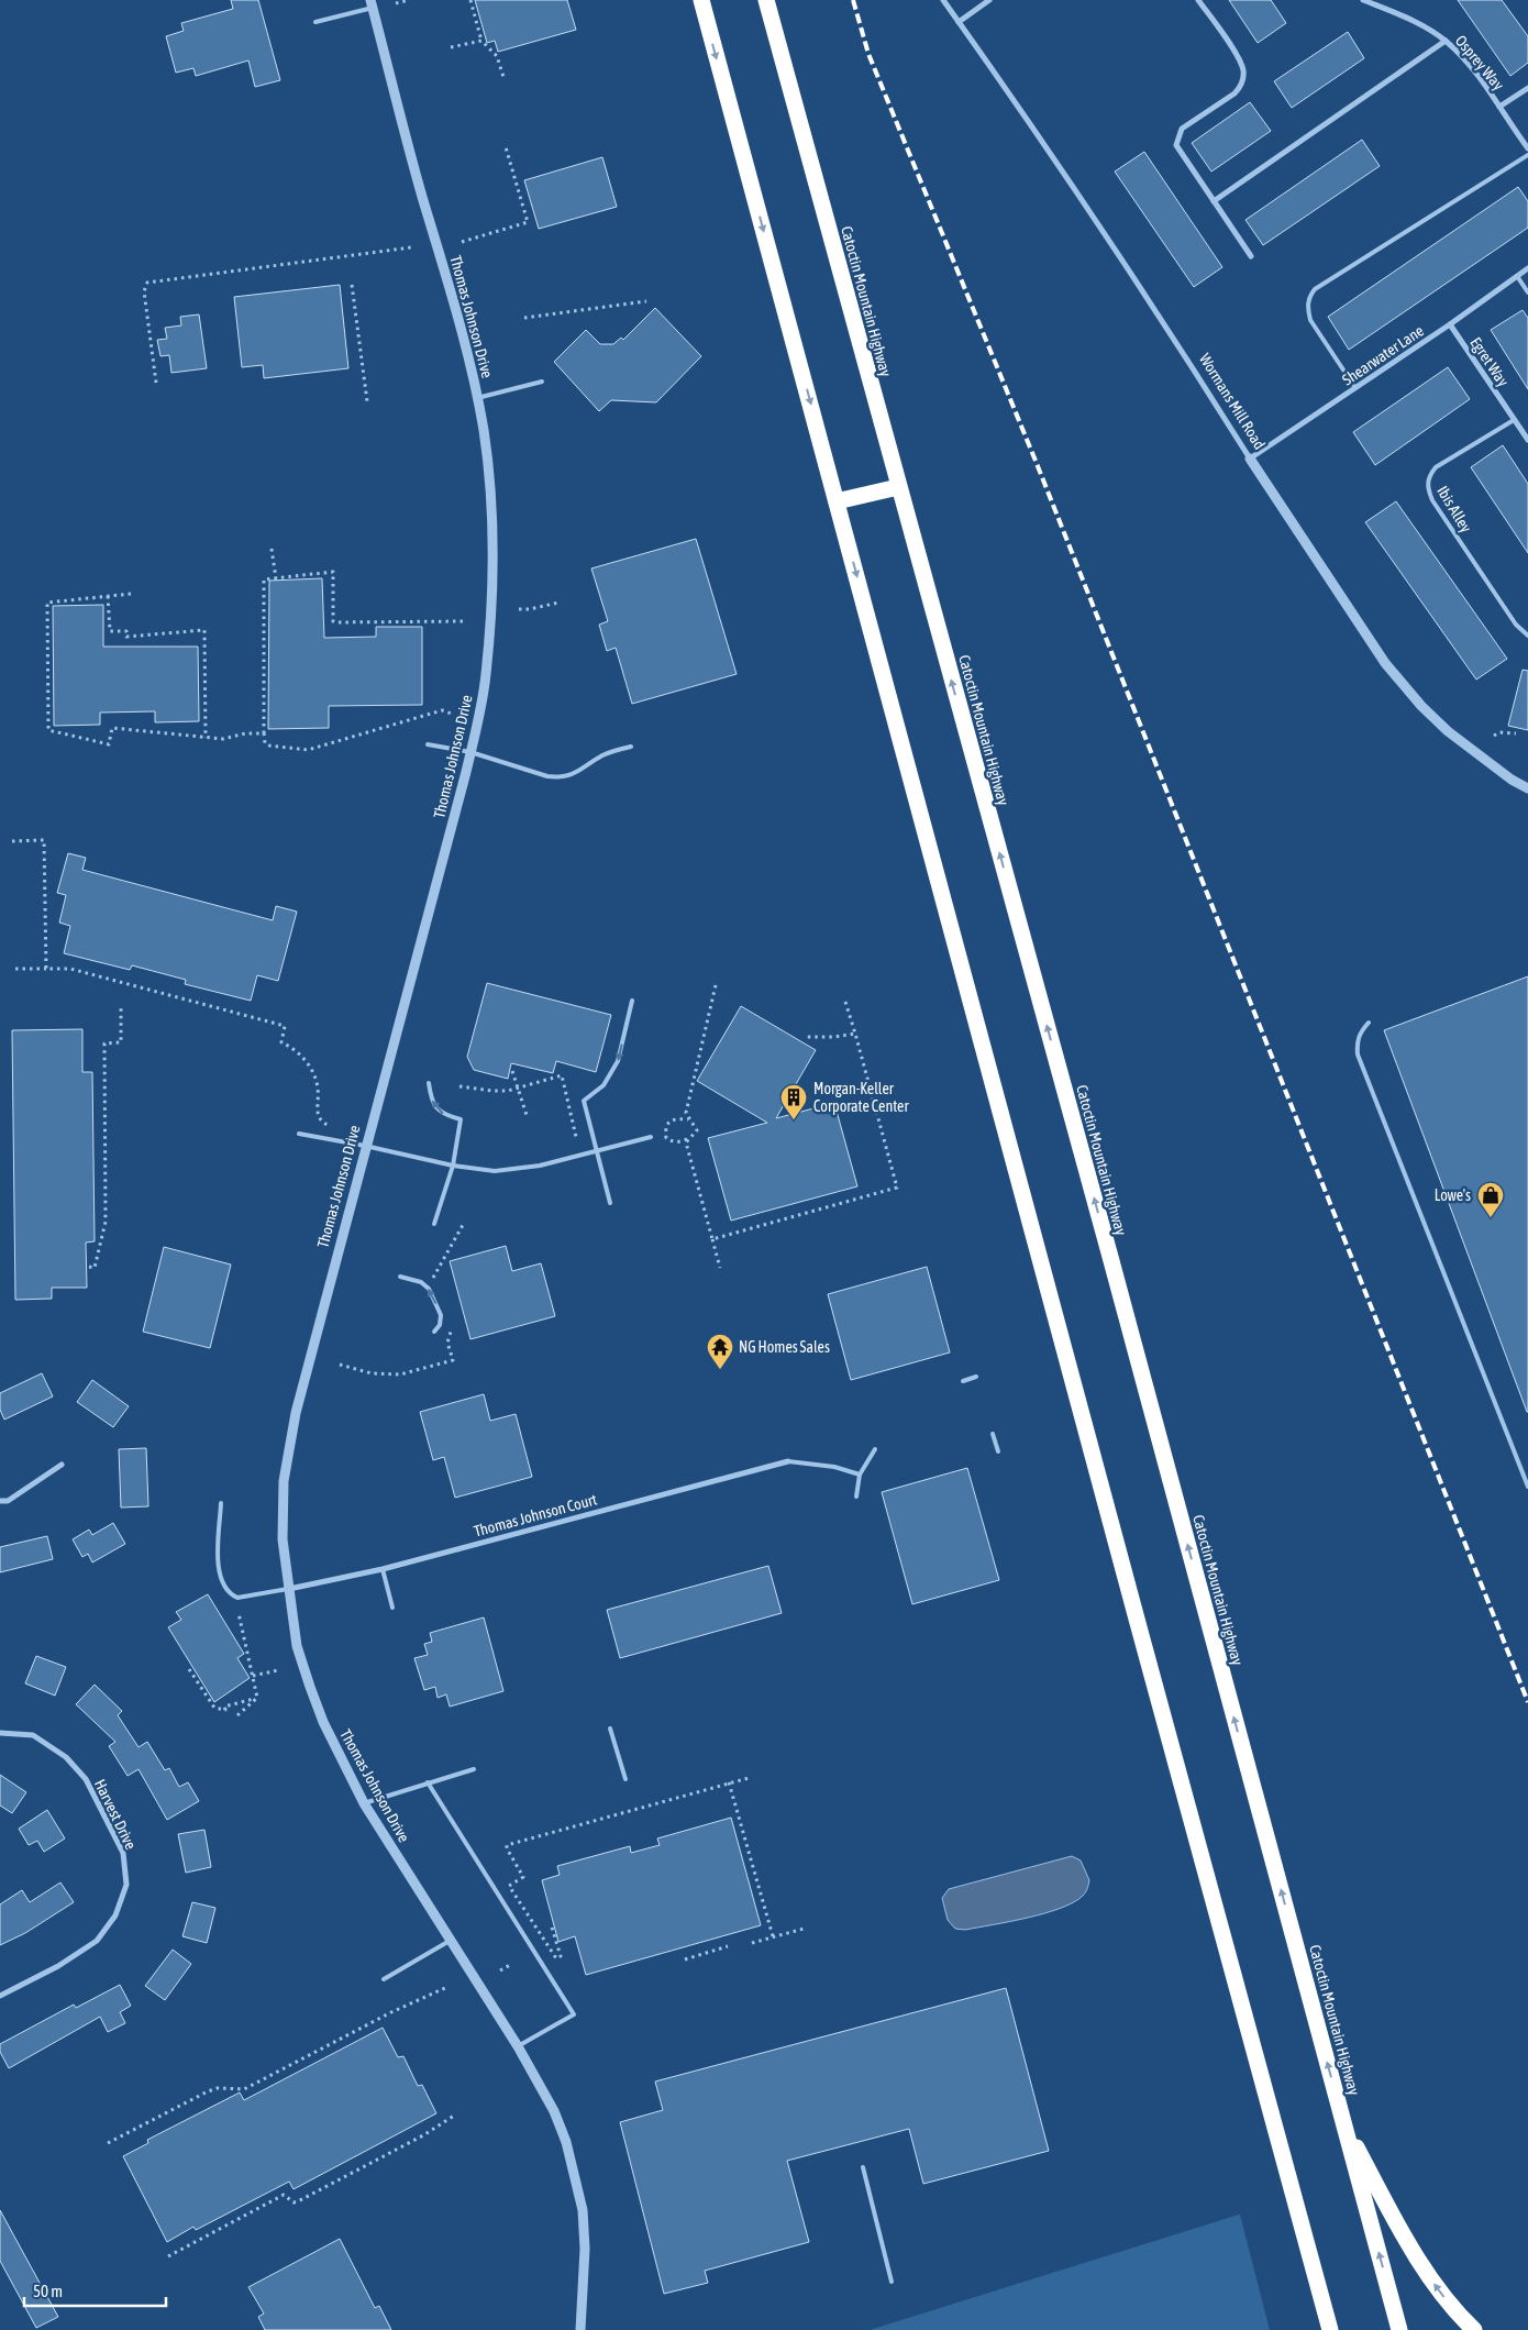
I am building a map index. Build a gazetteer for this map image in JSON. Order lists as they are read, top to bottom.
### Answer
{
  "streets": {
    "highway": ["Catoctin Mountain Highway"],
    "street": [
      "Osprey Way",
      "Thomas Johnson Drive",
      "Shearwater Lane",
      "Egret Way",
      "Wormans Mill Road",
      "Thomas Johnson Court",
      "Harvest Drive"
    ],
    "lane": ["Ibis Alley"]
  },
  "crossings": [
    ["Thomas Johnson Drive", "Thomas Johnson Court"],
    ["Shearwater Lane", "Egret Way"],
    ["Shearwater Lane", "Wormans Mill Road"],
    ["Egret Way", "Ibis Alley"]
  ],
  "places": {
    "building": ["Morgan-Keller Corporate Center"],
    "shop": ["Lowe's"],
    "temple": ["NG Homes Sales"]
  },
  "scale_bar": "50 m"
}
